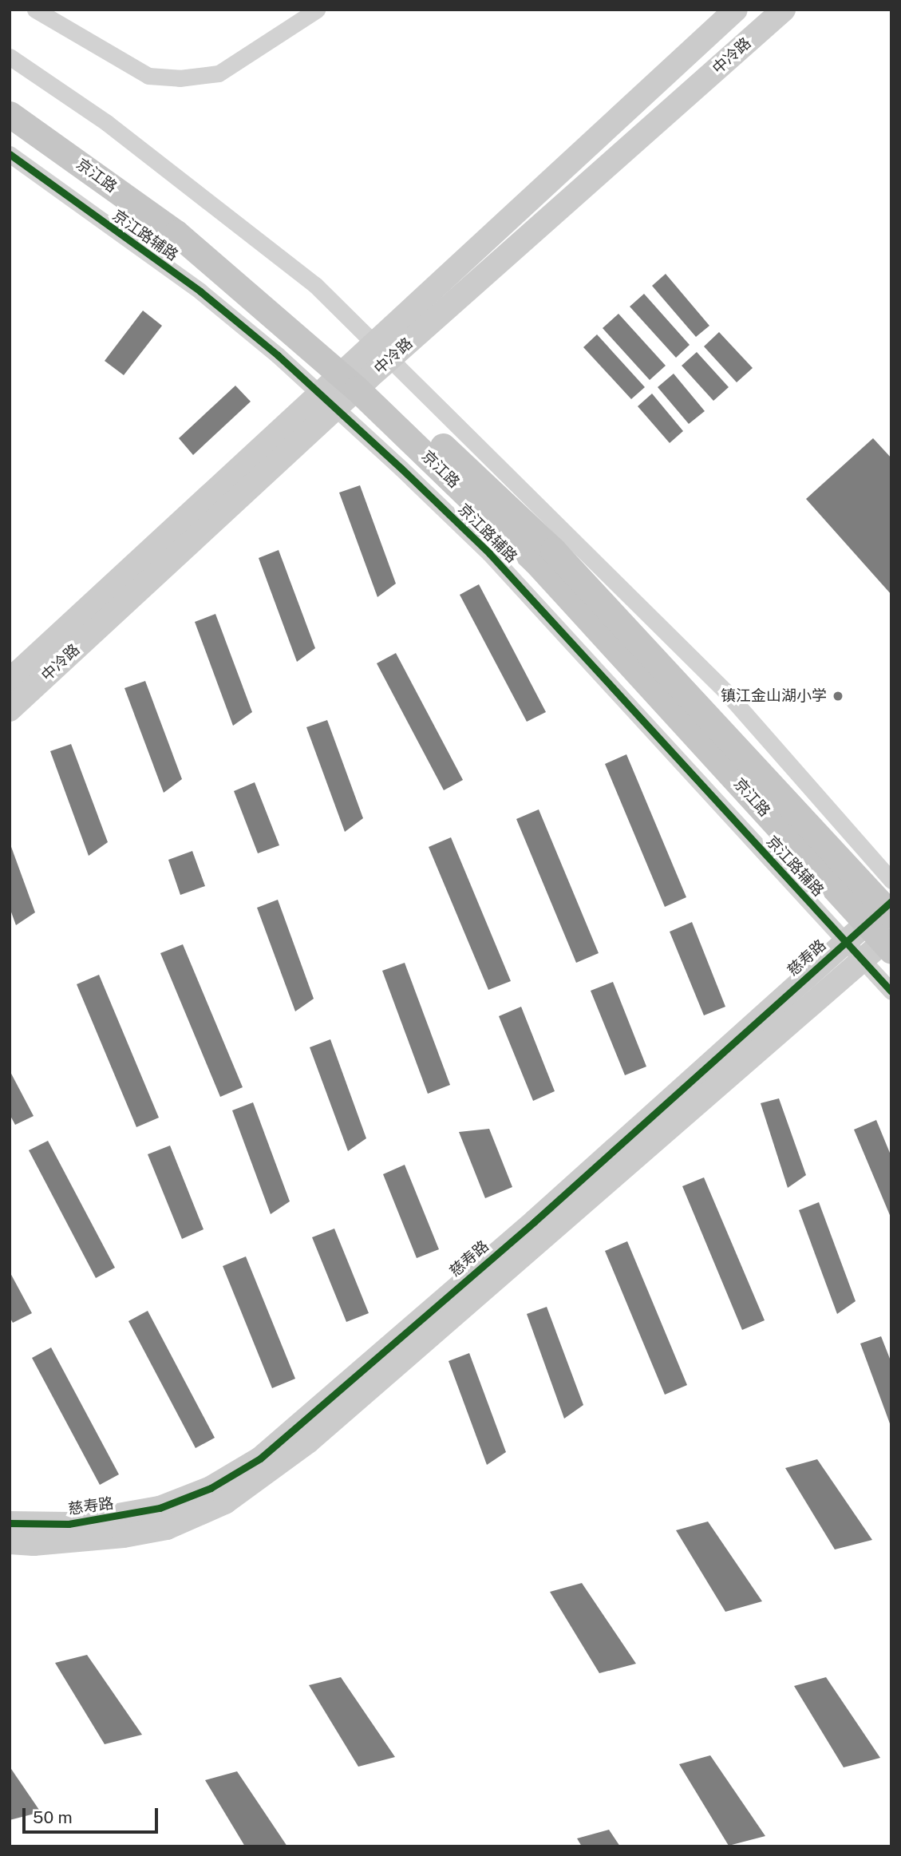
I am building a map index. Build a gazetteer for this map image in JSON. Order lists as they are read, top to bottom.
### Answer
{
  "streets": {
    "main road": ["京江路"],
    "street": ["中冷路", "京江路辅路", "慈寿路"]
  },
  "crossings": [
    ["中冷路", "京江路"],
    ["中冷路", "京江路辅路"],
    ["京江路", "慈寿路"],
    ["京江路辅路", "慈寿路"]
  ],
  "places": ["镇江金山湖小学"],
  "scale_bar": "50 m"
}
